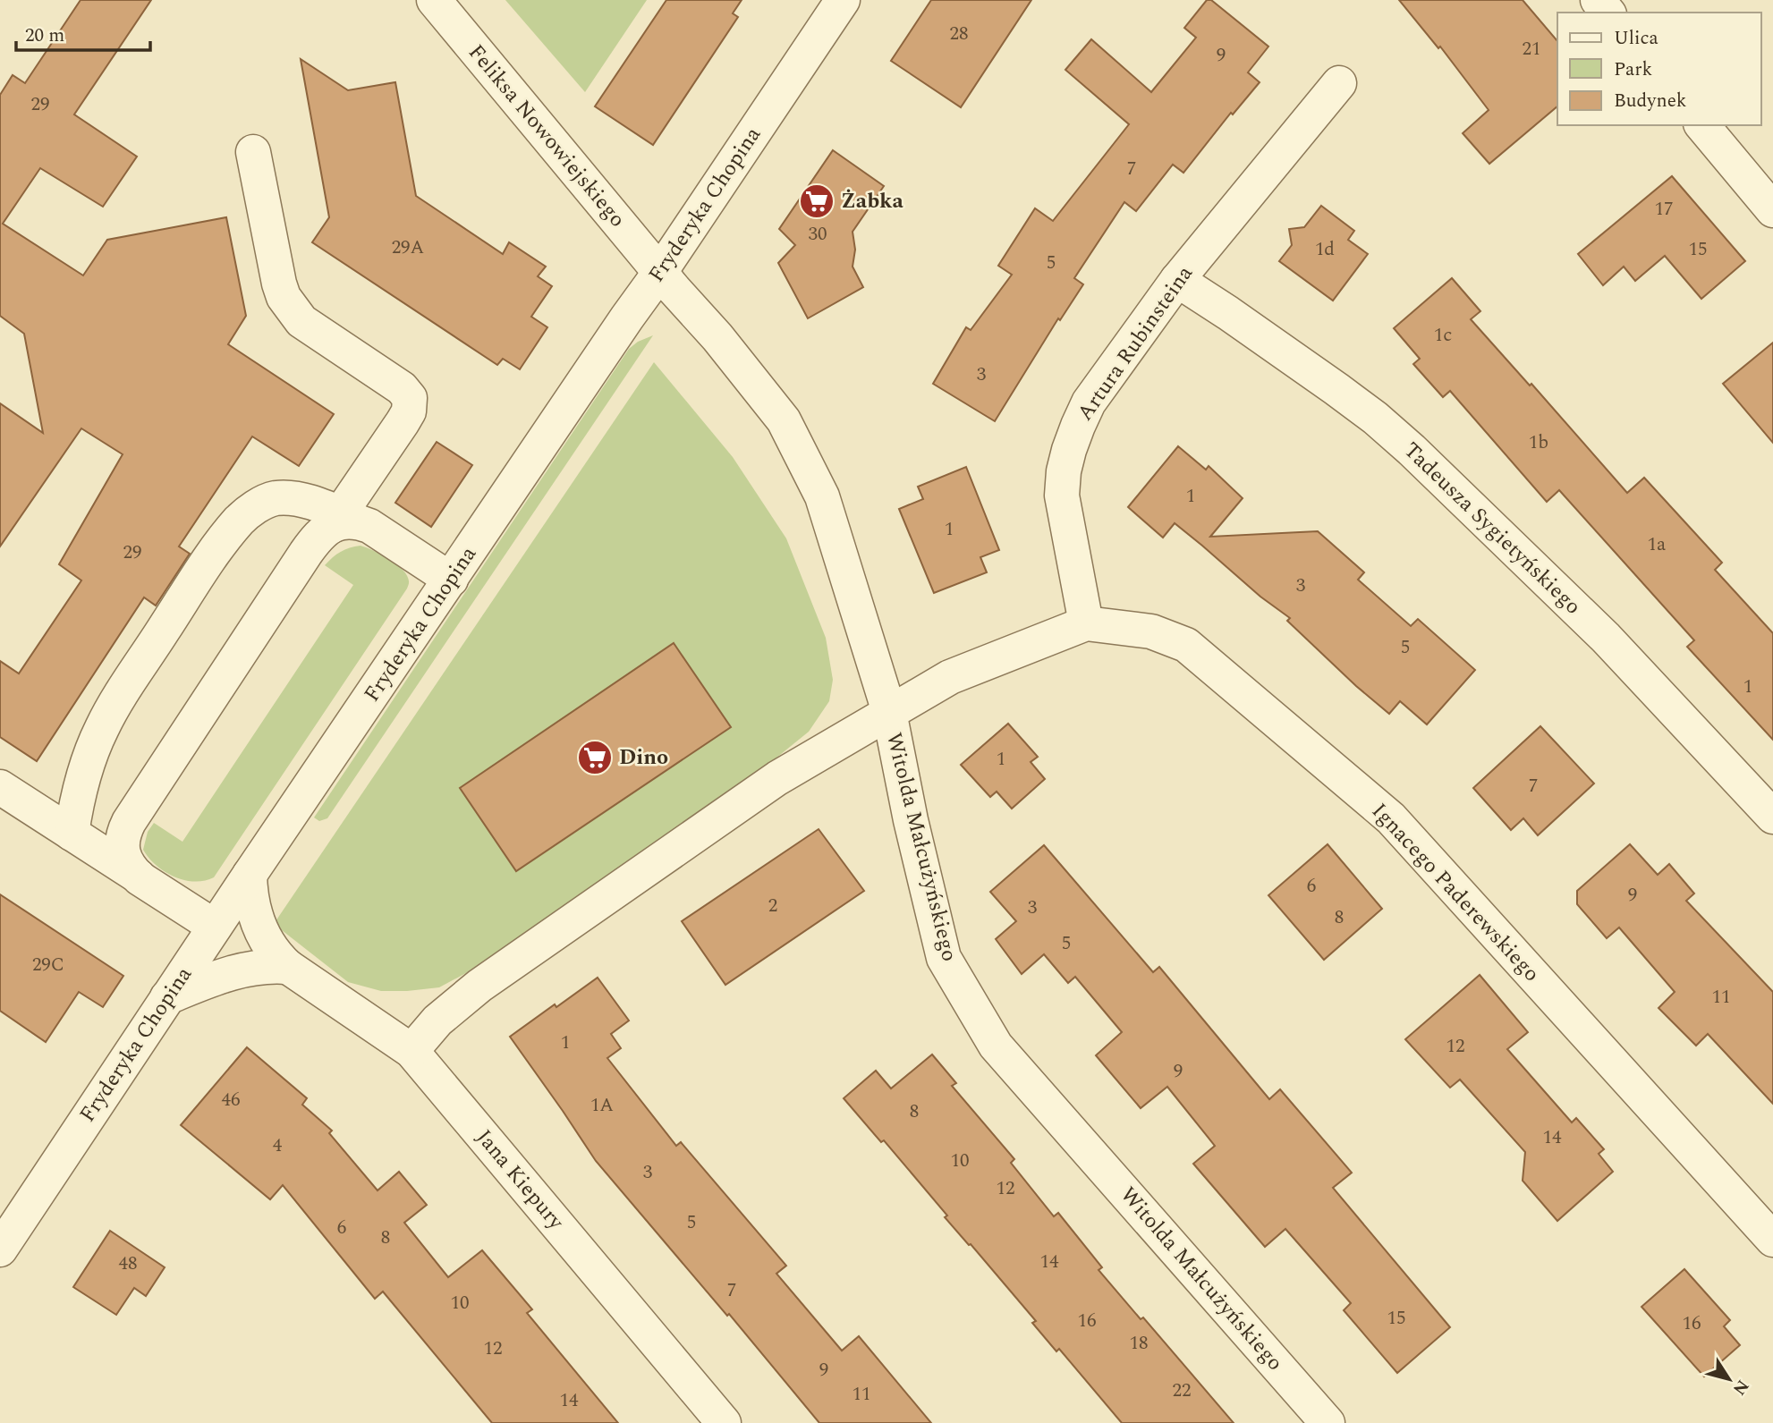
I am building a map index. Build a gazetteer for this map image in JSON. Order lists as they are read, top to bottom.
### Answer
{
  "streets": {
    "street": [
      "Feliksa Nowowiejskiego",
      "Fryderyka Chopina",
      "Artura Rubinsteina",
      "Tadeusza Sygietyńskiego",
      "Witolda Małcużyńskiego",
      "Ignacego Paderewskiego",
      "Jana Kiepury"
    ]
  },
  "crossings": [
    ["Feliksa Nowowiejskiego", "Fryderyka Chopina"],
    ["Feliksa Nowowiejskiego", "Witolda Małcużyńskiego"],
    ["Fryderyka Chopina", "Witolda Małcużyńskiego"],
    ["Fryderyka Chopina", "Jana Kiepury"],
    ["Artura Rubinsteina", "Tadeusza Sygietyńskiego"],
    ["Artura Rubinsteina", "Ignacego Paderewskiego"]
  ],
  "places": {
    "supermarket": ["Żabka", "Dino"]
  },
  "house_numbers": [
    "28",
    "21",
    "9",
    "29",
    "7",
    "17",
    "30",
    "29A",
    "1d",
    "15",
    "5",
    "1c",
    "3",
    "1b",
    "1",
    "1",
    "1a",
    "29",
    "3",
    "5",
    "1",
    "1",
    "7",
    "6",
    "9",
    "2",
    "3",
    "8",
    "5",
    "29C",
    "11",
    "1",
    "12",
    "9",
    "46",
    "1A",
    "8",
    "14",
    "4",
    "10",
    "3",
    "12",
    "5",
    "6",
    "8",
    "14",
    "48",
    "7",
    "10",
    "15",
    "16",
    "16",
    "18",
    "12",
    "9",
    "22",
    "11",
    "14"
  ],
  "legend": ["Ulica", "Park", "Budynek"],
  "scale_bar": "20 m",
  "north": "bottom right"
}
